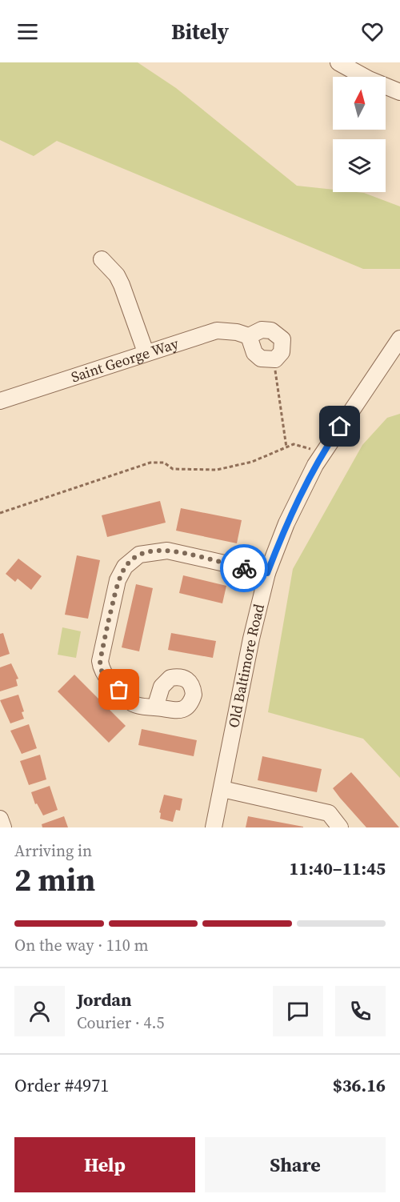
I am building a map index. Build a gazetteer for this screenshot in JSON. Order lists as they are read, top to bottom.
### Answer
{
  "streets": {
    "street": ["Saint George Way", "Old Baltimore Road"]
  },
  "north": "top",
  "page": {
    "header": "Bitely",
    "heading": ["2 min", "Arriving in", "11:40–11:45"],
    "panel": [
      "Jordan",
      "Courier · 4.5",
      "Order #4971",
      "$36.16"
    ],
    "bar": "On the way · 110 m",
    "buttons": ["Help", "Share"]
  }
}
